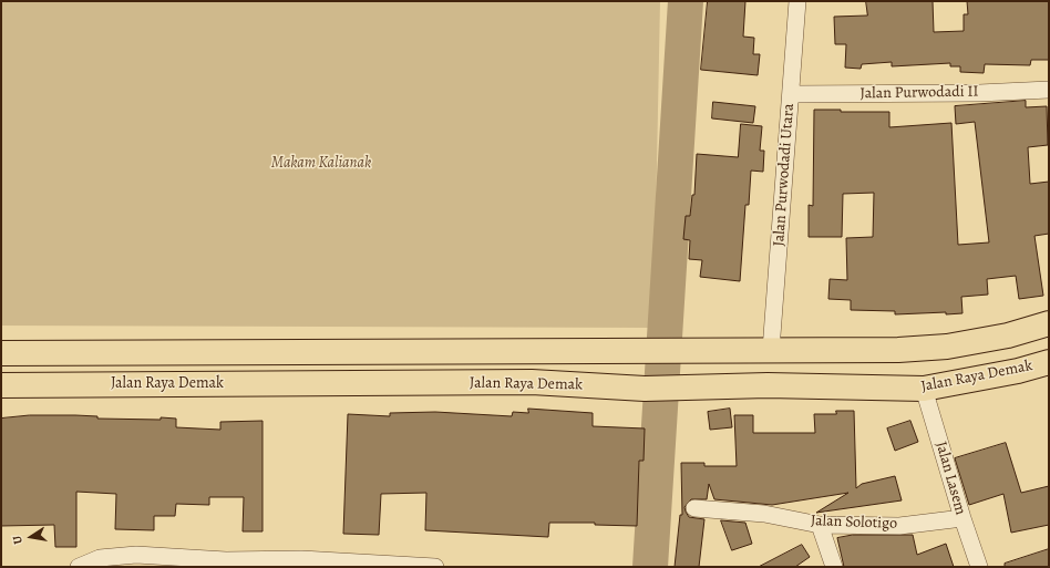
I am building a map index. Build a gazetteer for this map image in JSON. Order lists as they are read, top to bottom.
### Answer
{
  "streets": {
    "highway": ["Jalan Raya Demak"],
    "street": [
      "Jalan Purwodadi II",
      "Jalan Purwodadi Utara",
      "Jalan Lasem",
      "Jalan Solotigo"
    ]
  },
  "crossings": [
    ["Jalan Purwodadi II", "Jalan Purwodadi Utara"],
    ["Jalan Purwodadi Utara", "Jalan Raya Demak"],
    ["Jalan Raya Demak", "Jalan Lasem"],
    ["Jalan Lasem", "Jalan Solotigo"]
  ],
  "parks": ["Makam Kalianak"],
  "north": "left"
}
